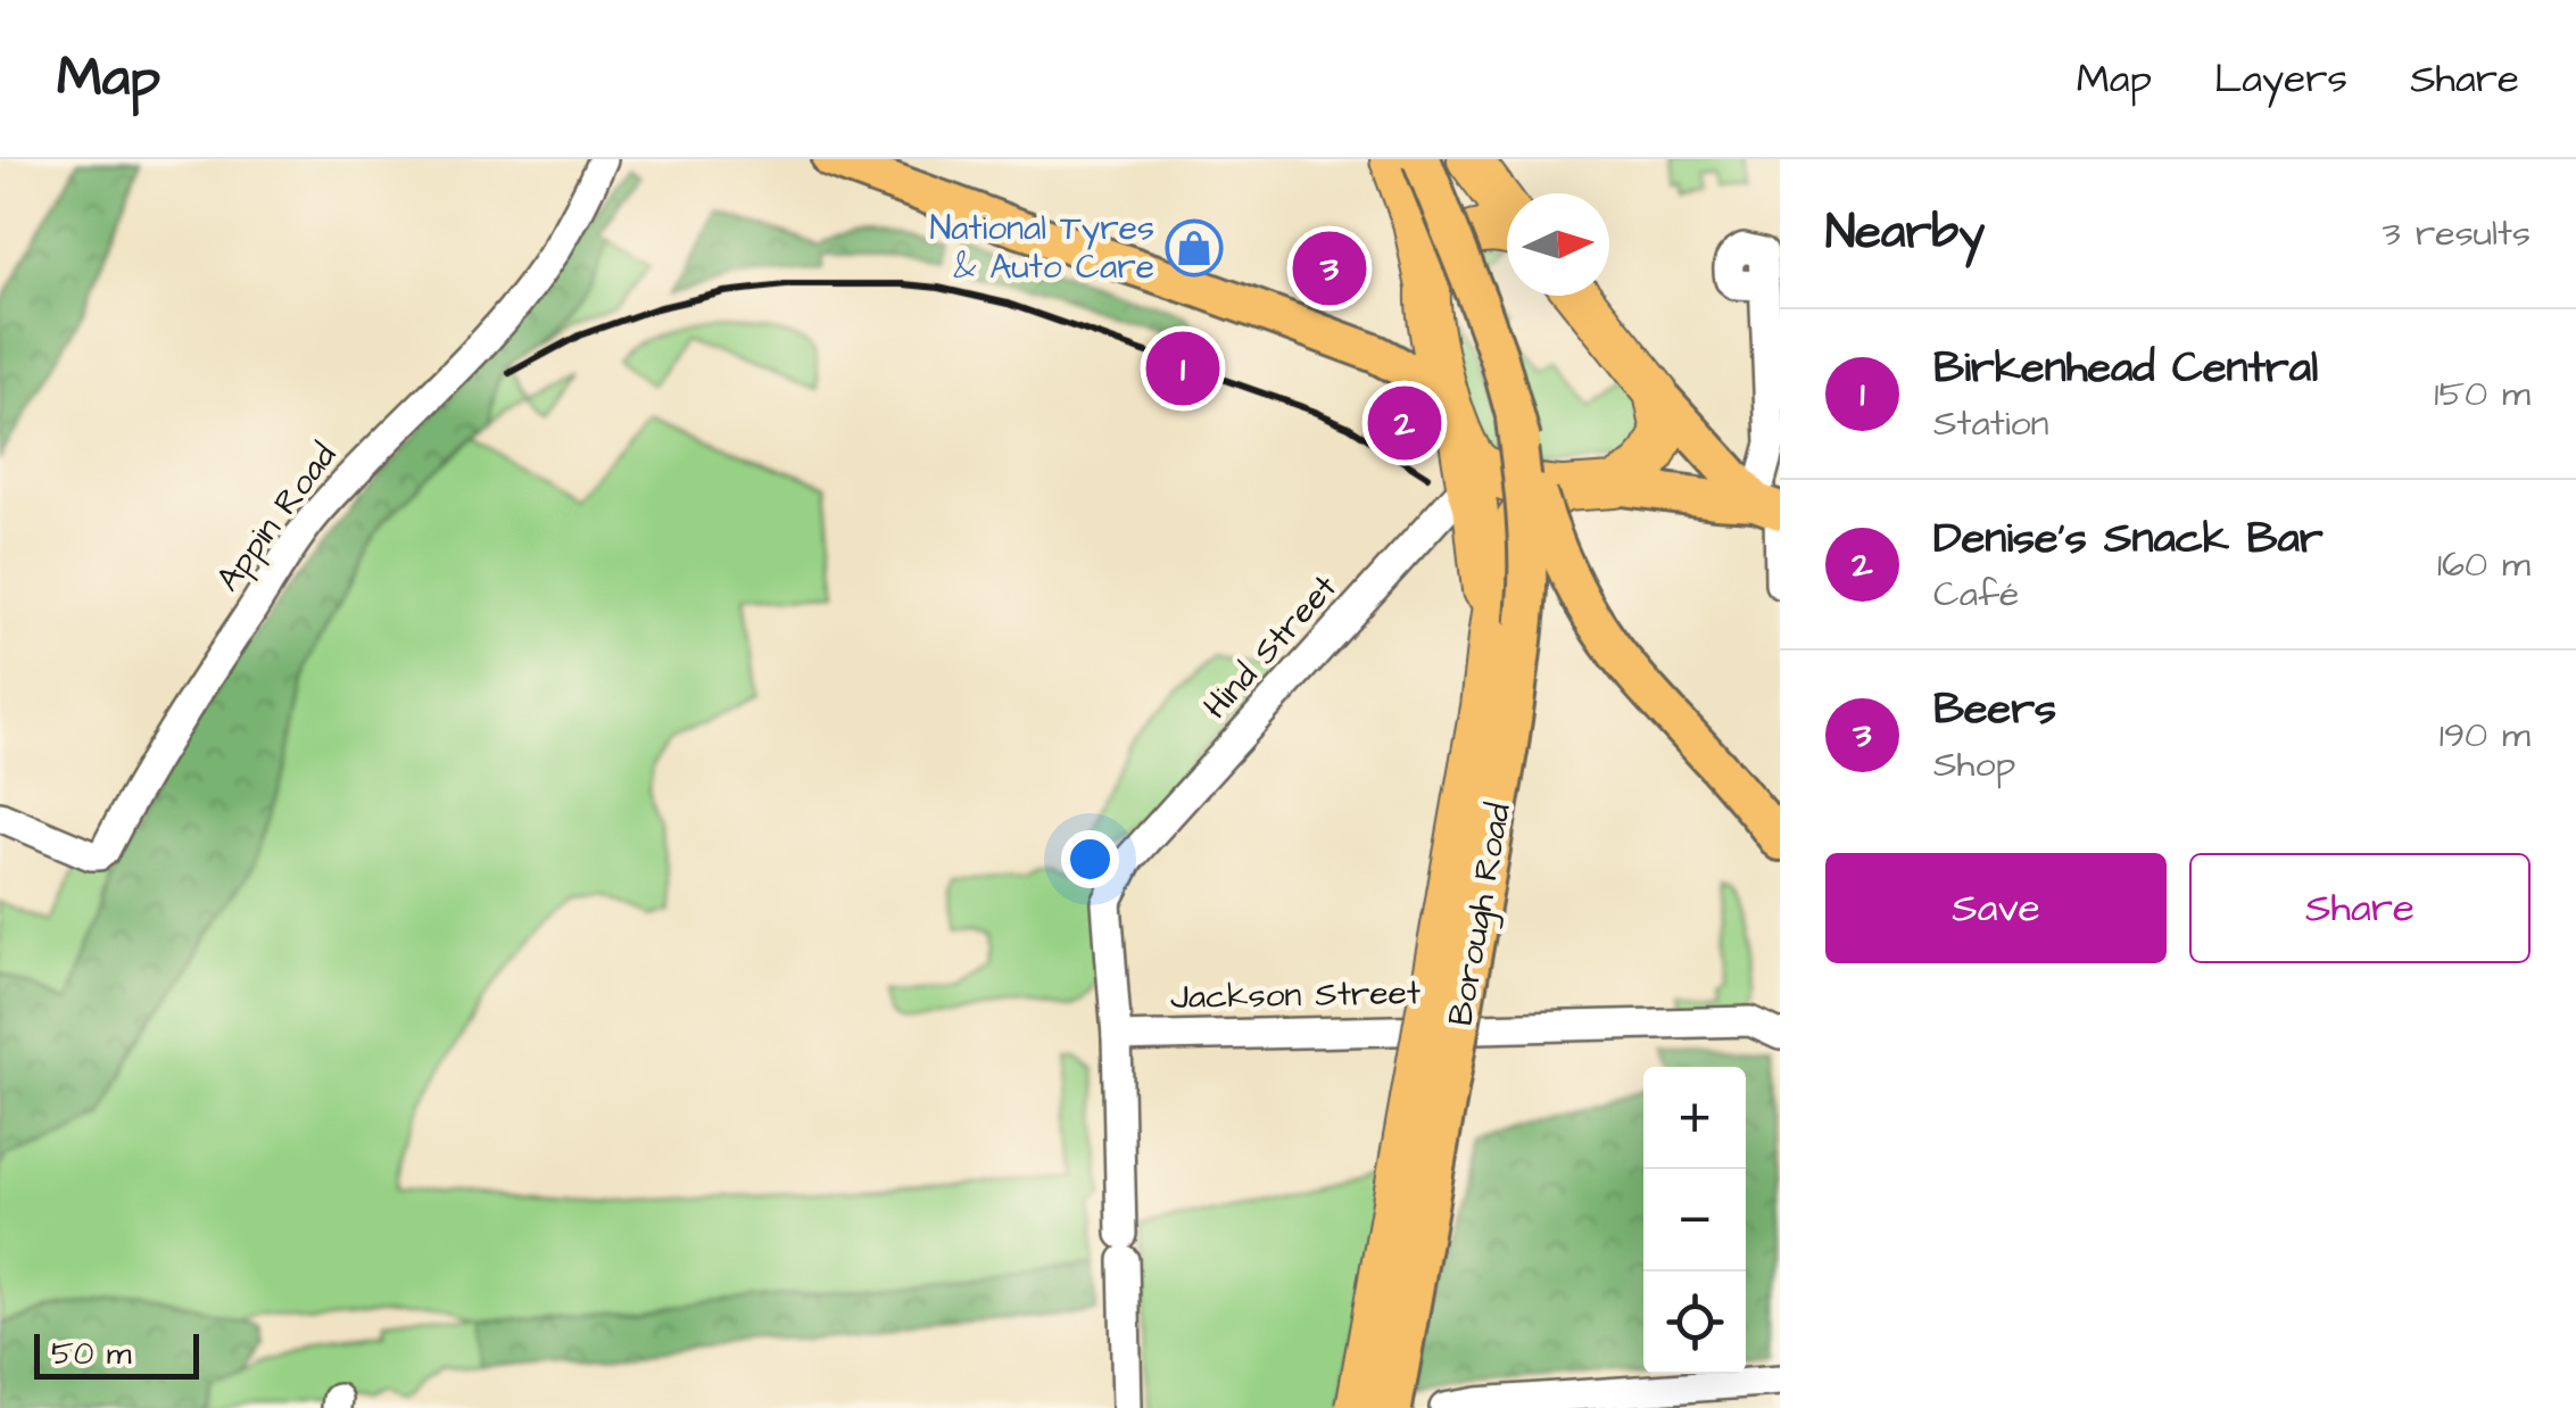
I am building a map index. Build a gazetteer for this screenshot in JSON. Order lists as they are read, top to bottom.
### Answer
{
  "streets": {
    "highway": ["Borough Road"],
    "street": ["Appin Road", "Hind Street", "Jackson Street"]
  },
  "crossings": [
    ["Hind Street", "Jackson Street"]
  ],
  "places": {
    "shop": ["National Tyres & Auto Care"]
  },
  "scale_bar": "50 m",
  "north": "right",
  "page": {
    "header": "Map",
    "nav": ["Map", "Layers", "Share"],
    "heading": ["Nearby", "3 results"],
    "pins": ["3", "1", "2"],
    "list": [
      {
        "mark": "1",
        "name": "Birkenhead Central",
        "note": "Station",
        "value": "150 m"
      },
      {
        "mark": "2",
        "name": "Denise's Snack Bar",
        "note": "Café",
        "value": "160 m"
      },
      {
        "mark": "3",
        "name": "Beers",
        "note": "Shop",
        "value": "190 m"
      }
    ],
    "buttons": ["Save", "Share"],
    "map_buttons": ["+", "−"],
    "scale": "50 m"
  }
}
